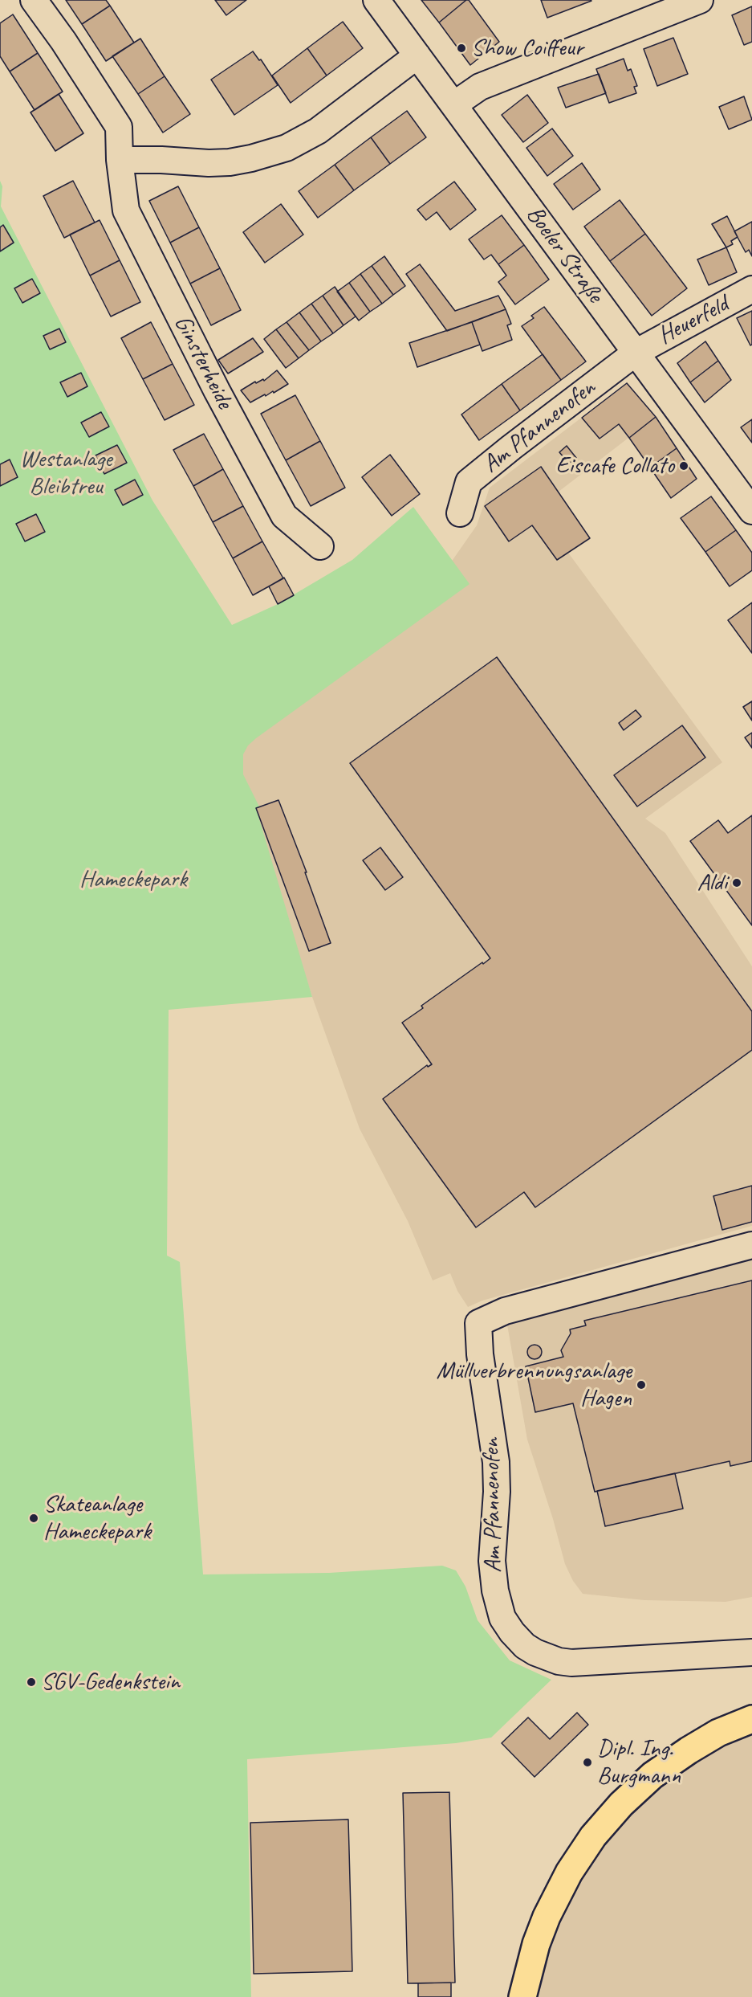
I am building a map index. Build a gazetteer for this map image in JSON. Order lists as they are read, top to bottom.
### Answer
{
  "streets": {
    "street": [
      "Boeler Straße",
      "Heuerfeld",
      "Ginsterheide",
      "Am Pfannenofen"
    ]
  },
  "crossings": [
    ["Boeler Straße", "Heuerfeld"],
    ["Boeler Straße", "Am Pfannenofen"],
    ["Heuerfeld", "Am Pfannenofen"]
  ],
  "parks": ["Westanlage Bleibtreu", "Hameckepark"],
  "places": [
    "Show Coiffeur",
    "Eiscafe Collato",
    "Aldi",
    "Müllverbrennungsanlage Hagen",
    "Skateanlage Hameckepark",
    "SGV-Gedenkstein",
    "Dipl. Ing. Burgmann"
  ]
}
